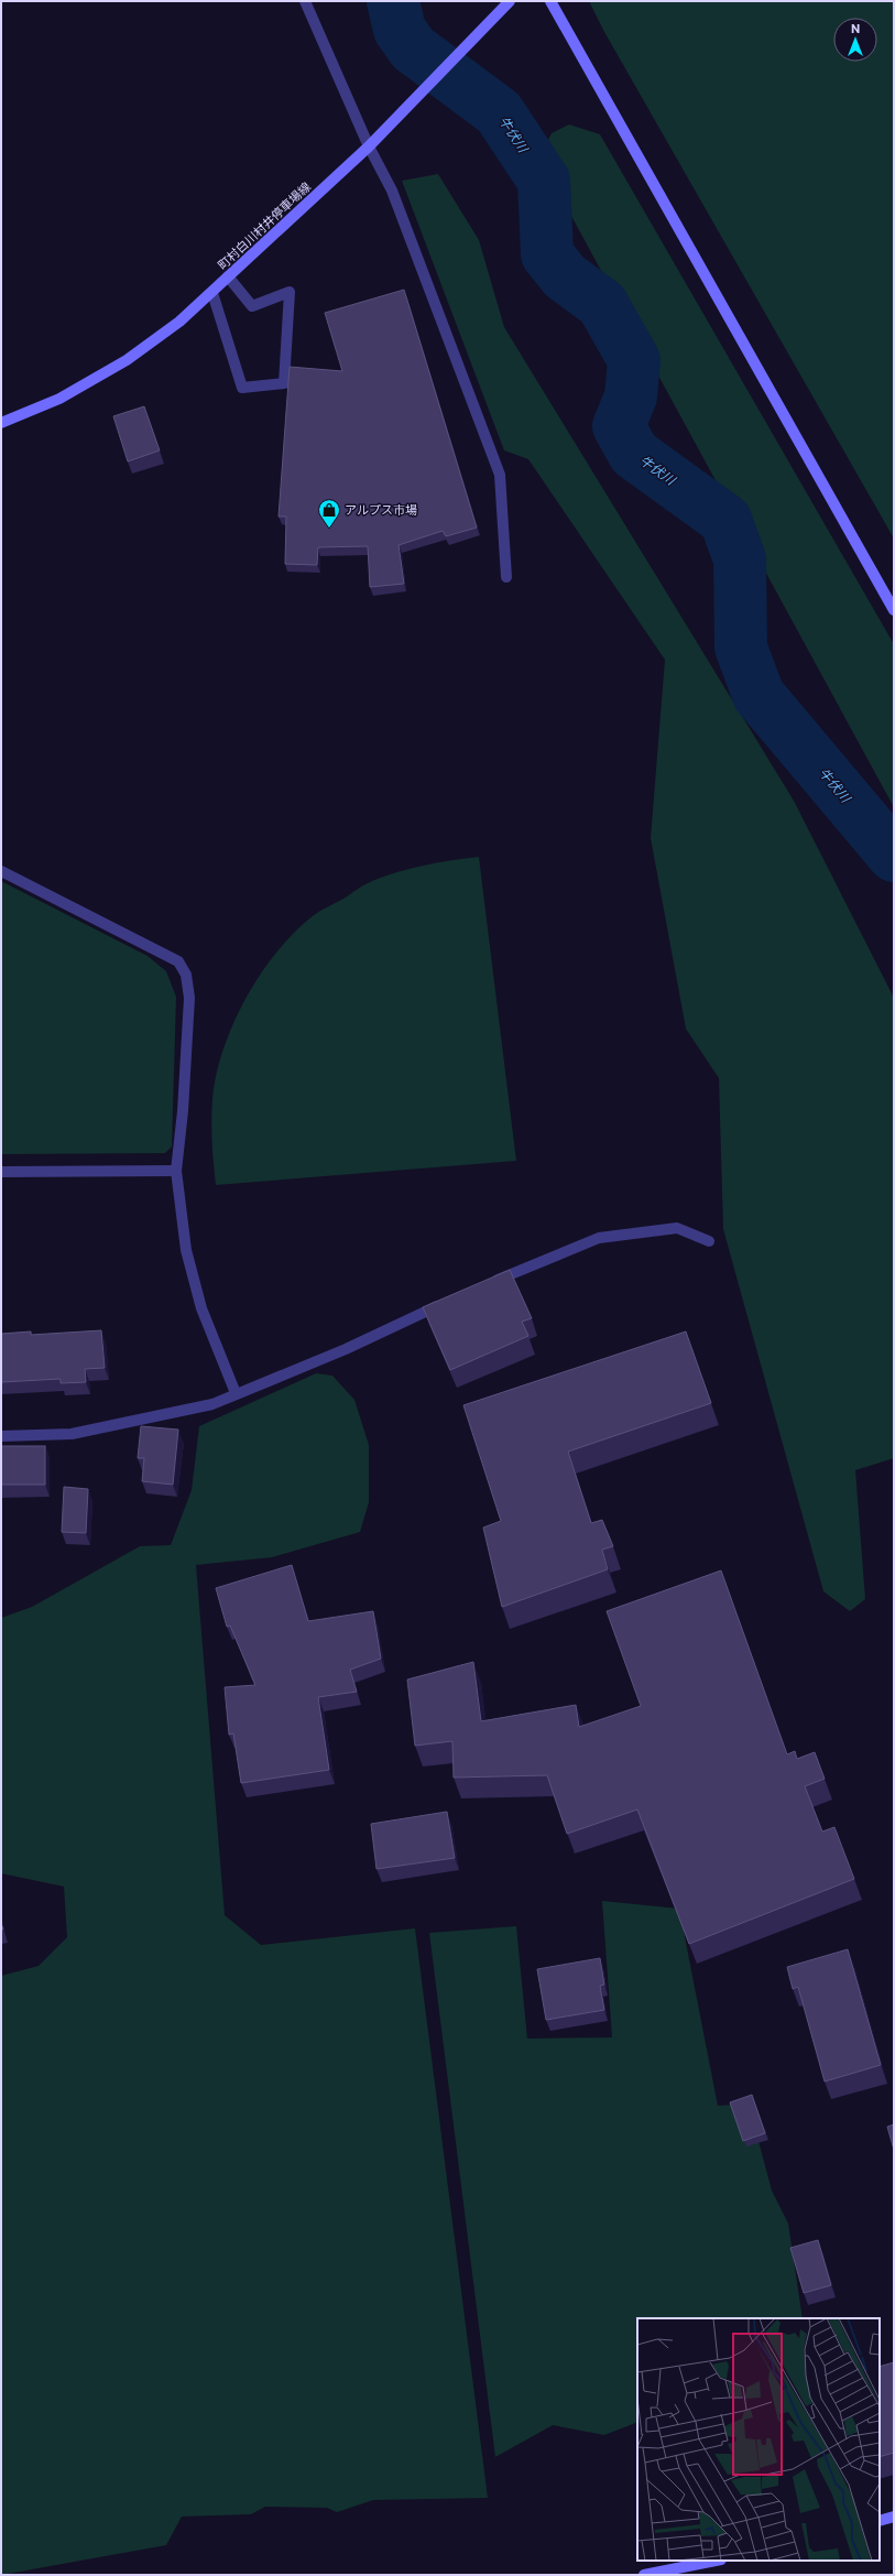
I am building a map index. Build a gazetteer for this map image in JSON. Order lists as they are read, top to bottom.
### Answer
{
  "streets": {
    "street": ["町村白川村井停車場線"]
  },
  "water": ["牛伏川"],
  "places": {
    "shop": ["アルプス市場"]
  },
  "north": "top"
}
